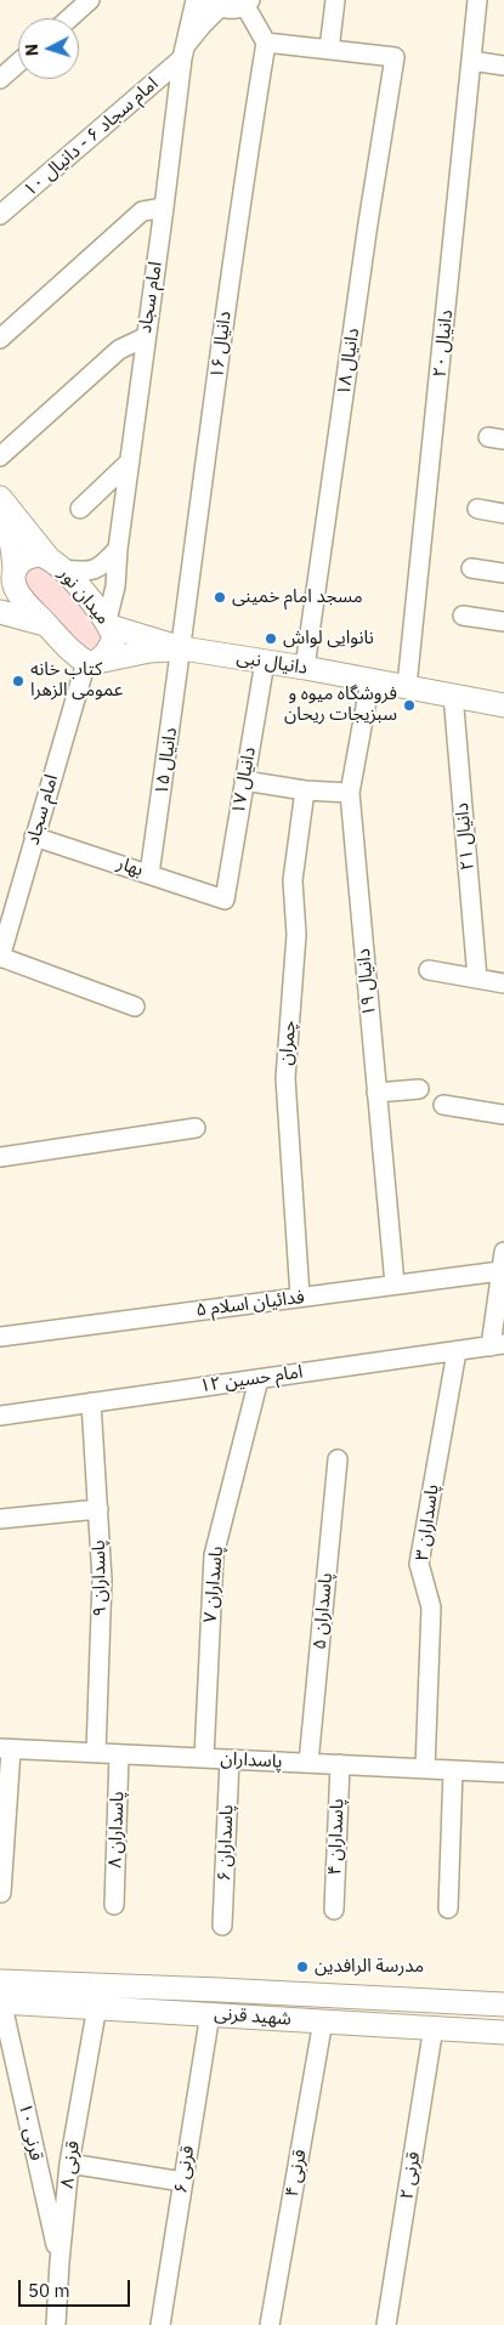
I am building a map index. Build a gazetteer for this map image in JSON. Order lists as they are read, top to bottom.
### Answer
{
  "streets": {
    "main road": ["میدان نور", "دانیال نبی", "شهید قرنی"],
    "street": [
      "امام سجاد ۶ - دانیال ۱۰",
      "امام سجاد",
      "دانیال ۲۰",
      "دانیال ۱۶",
      "دانیال ۱۸",
      "دانیال ۱۵",
      "دانیال ۱۷",
      "دانیال ۲۱",
      "بهار",
      "دانیال ۱۹",
      "چمران",
      "فدائیان اسلام ۵",
      "امام حسین ۱۲",
      "پاسداران ۳",
      "پاسداران ۹",
      "پاسداران ۷",
      "پاسداران ۵",
      "پاسداران",
      "پاسداران ۸",
      "پاسداران ۴",
      "پاسداران ۶",
      "قرنی ۱۰",
      "قرنی ۸",
      "قرنی ۶",
      "قرنی ۴",
      "قرنی ۲"
    ]
  },
  "crossings": [
    ["امام سجاد ۶ - دانیال ۱۰", "امام سجاد"],
    ["امام سجاد", "میدان نور"],
    ["امام سجاد", "دانیال نبی"],
    ["امام سجاد", "بهار"],
    ["دانیال ۲۰", "دانیال نبی"],
    ["دانیال ۱۶", "دانیال نبی"],
    ["دانیال ۱۶", "دانیال ۱۵"],
    ["دانیال ۱۸", "دانیال نبی"],
    ["میدان نور", "دانیال نبی"],
    ["دانیال نبی", "دانیال ۱۵"],
    ["دانیال نبی", "دانیال ۱۷"],
    ["دانیال نبی", "دانیال ۲۱"],
    ["دانیال نبی", "دانیال ۱۹"],
    ["دانیال ۱۵", "بهار"],
    ["دانیال ۱۷", "بهار"],
    ["دانیال ۱۹", "فدائیان اسلام ۵"],
    ["چمران", "فدائیان اسلام ۵"],
    ["امام حسین ۱۲", "پاسداران ۳"],
    ["امام حسین ۱۲", "پاسداران ۹"],
    ["امام حسین ۱۲", "پاسداران ۷"],
    ["پاسداران ۳", "پاسداران"],
    ["پاسداران ۹", "پاسداران"],
    ["پاسداران ۷", "پاسداران"],
    ["پاسداران ۵", "پاسداران"],
    ["پاسداران", "پاسداران ۸"],
    ["پاسداران", "پاسداران ۴"],
    ["پاسداران", "پاسداران ۶"],
    ["شهید قرنی", "قرنی ۱۰"],
    ["شهید قرنی", "قرنی ۸"],
    ["شهید قرنی", "قرنی ۶"],
    ["شهید قرنی", "قرنی ۴"],
    ["شهید قرنی", "قرنی ۲"],
    ["قرنی ۱۰", "قرنی ۸"]
  ],
  "places": [
    "مسجد امام خمینی",
    "نانوایی لواش",
    "کتاب خانه عمومی الزهرا",
    "فروشگاه میوه و سبزیجات ریحان",
    "مدرسة الرافدین"
  ],
  "scale_bar": "50 m",
  "north": "left"
}
